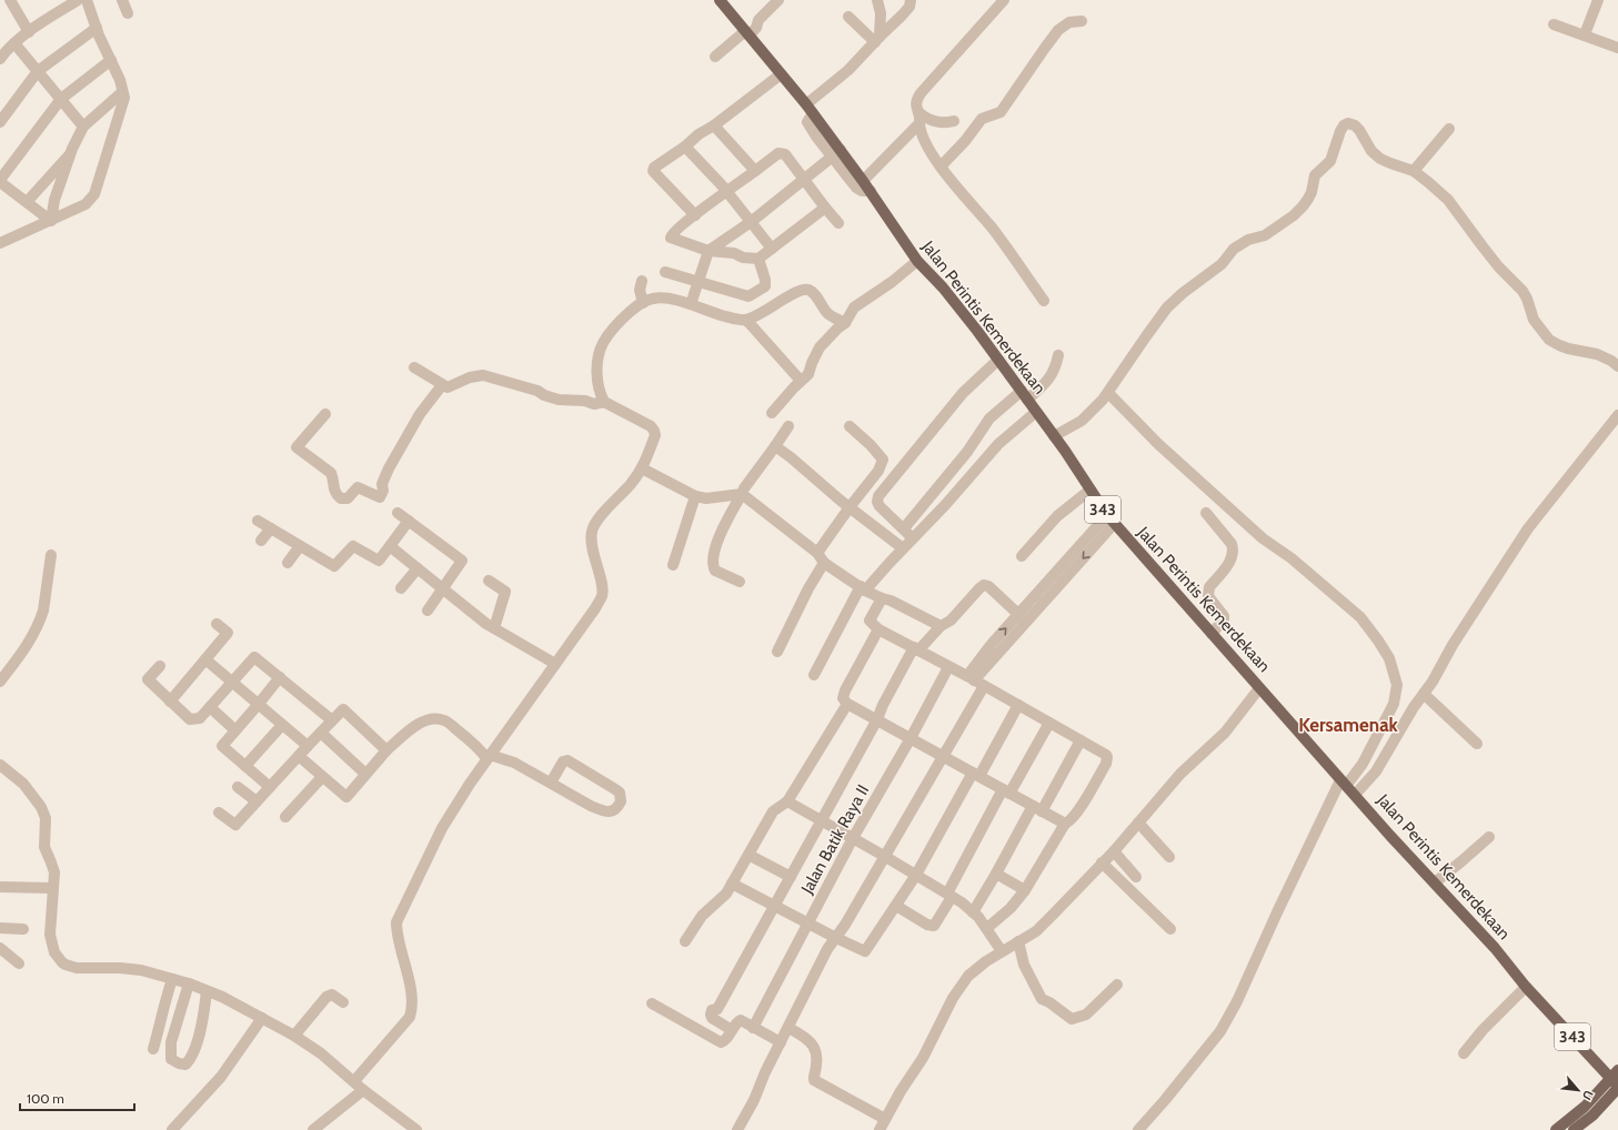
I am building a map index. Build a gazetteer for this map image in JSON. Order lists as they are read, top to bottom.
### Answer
{
  "streets": {
    "main road": ["Jalan Perintis Kemerdekaan", "343"],
    "street": ["Jalan Batik Raya II"]
  },
  "districts": ["Kersamenak"],
  "scale_bar": "100 m",
  "north": "bottom right"
}
